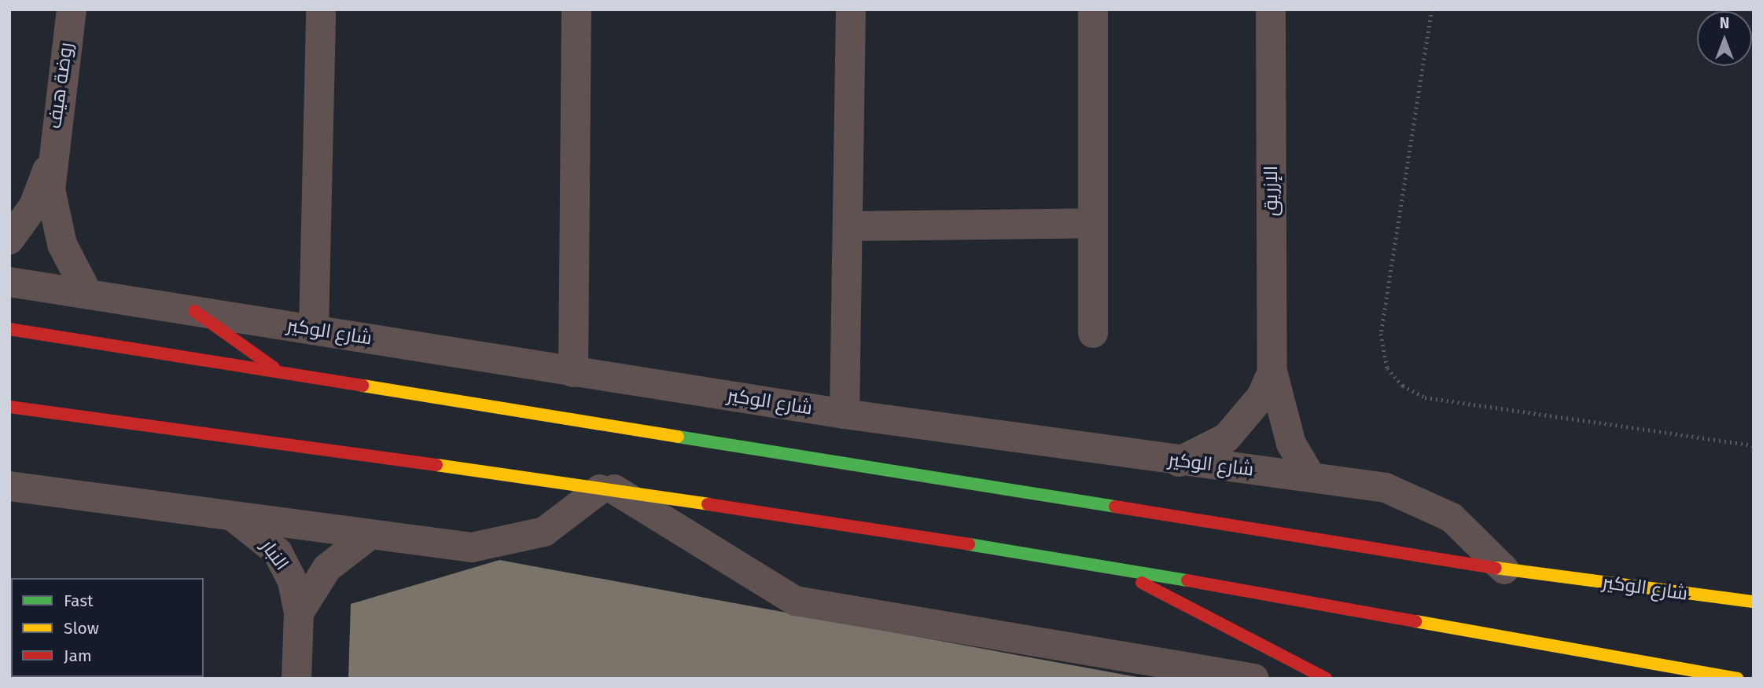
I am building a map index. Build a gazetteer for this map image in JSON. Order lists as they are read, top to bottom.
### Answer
{
  "streets": {
    "street": [
      "روضة هيف",
      "الإزريق",
      "شارع الوكير",
      "النبار"
    ]
  },
  "crossings": [
    ["روضة هيف", "شارع الوكير"],
    ["الإزريق", "شارع الوكير"]
  ],
  "legend": ["Fast", "Slow", "Jam"],
  "north": "top"
}
